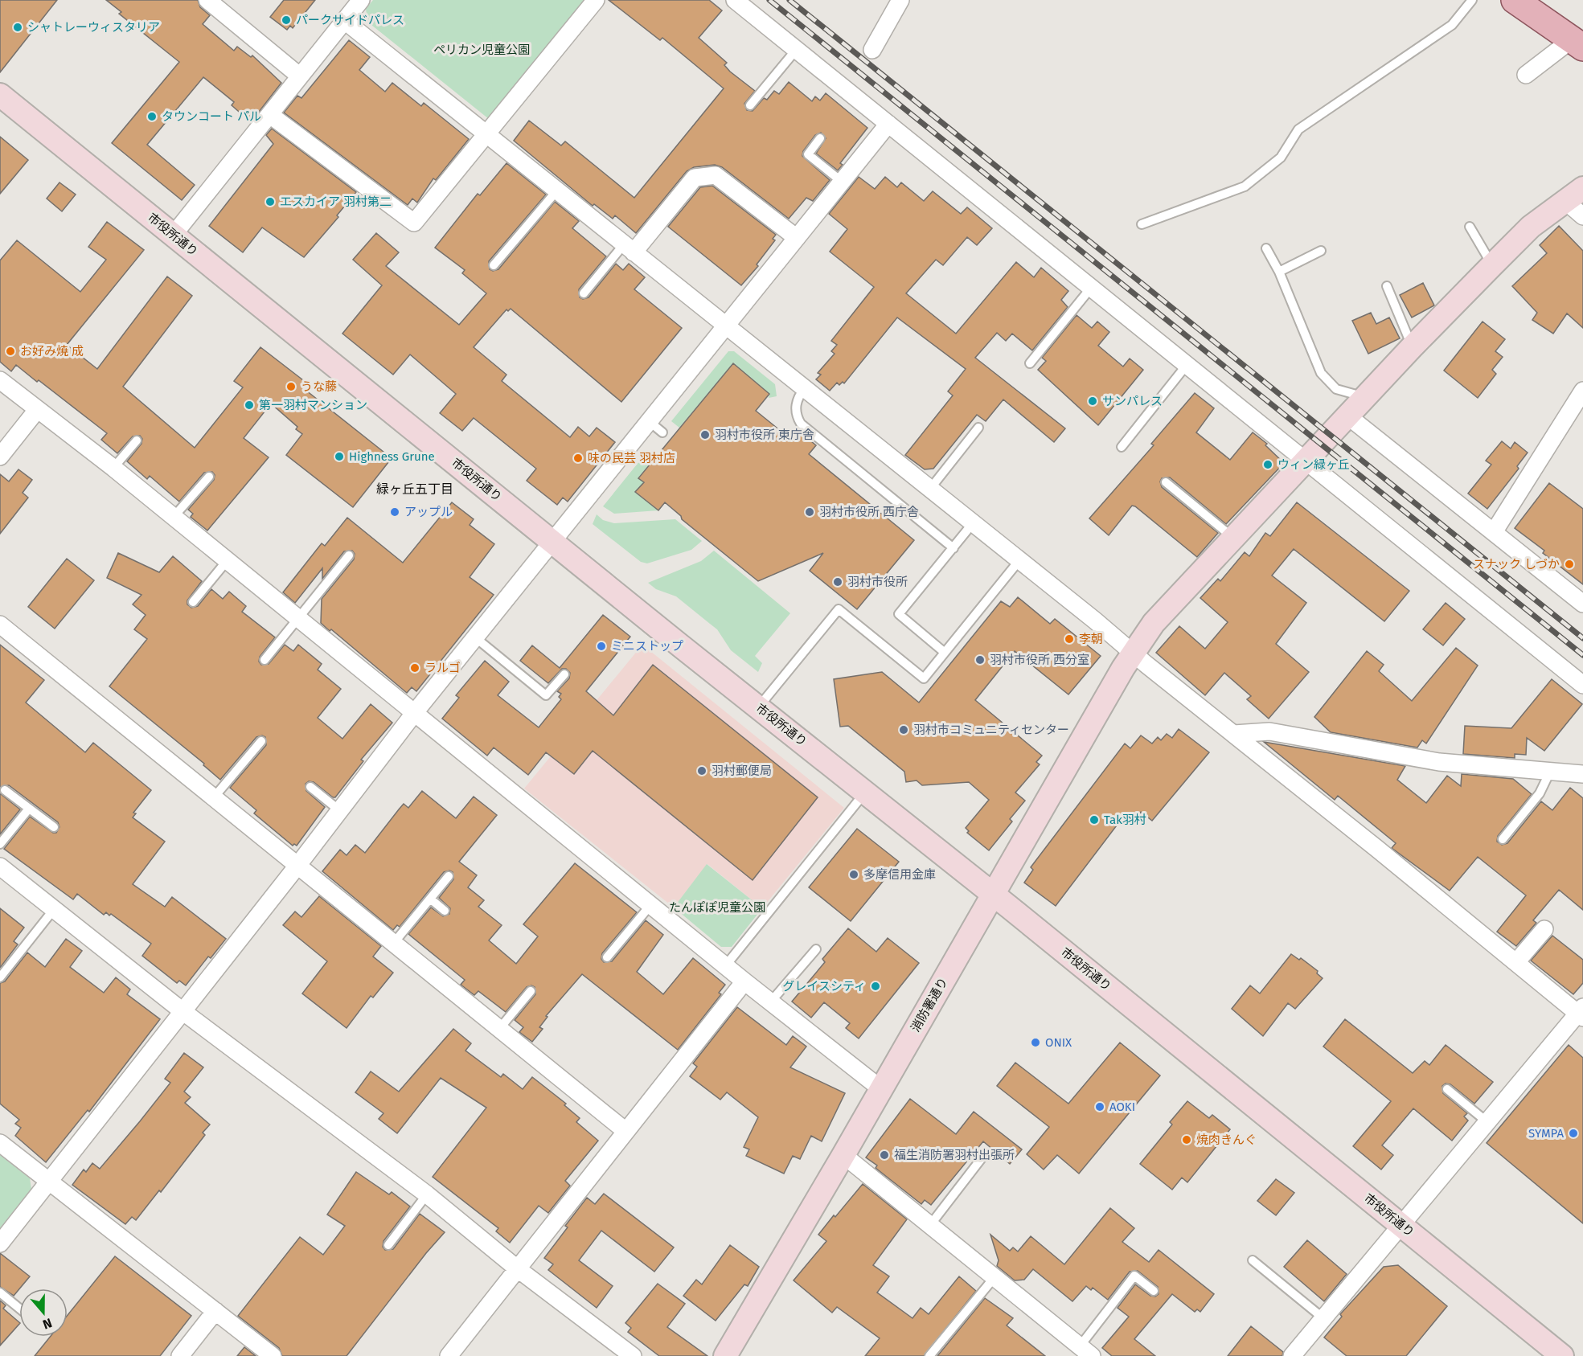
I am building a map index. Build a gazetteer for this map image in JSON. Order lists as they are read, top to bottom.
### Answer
{
  "streets": {
    "street": ["市役所通り", "消防署通り"]
  },
  "crossings": [
    ["市役所通り", "消防署通り"]
  ],
  "districts": ["緑ヶ丘五丁目"],
  "parks": ["ペリカン児童公園", "たんぽぽ児童公園"],
  "places": [
    "パークサイドパレス",
    "シャトレーウィスタリア",
    "タウンコート パル",
    "エスカイア 羽村第二",
    "お好み焼 成",
    "うな藤",
    "サンパレス",
    "第一羽村マンション",
    "羽村市役所 東庁舎",
    "Highness Grune",
    "味の民芸 羽村店",
    "ウィン緑ヶ丘",
    "アップル",
    "羽村市役所 西庁舎",
    "スナック しづか",
    "羽村市役所",
    "李朝",
    "ミニストップ",
    "羽村市役所 西分室",
    "ラルゴ",
    "羽村市コミュニティセンター",
    "羽村郵便局",
    "Tak羽村",
    "多摩信用金庫",
    "グレイスシティ",
    "ONIX",
    "AOKI",
    "SYMPA",
    "焼肉きんぐ",
    "福生消防署羽村出張所"
  ],
  "north": "bottom"
}
